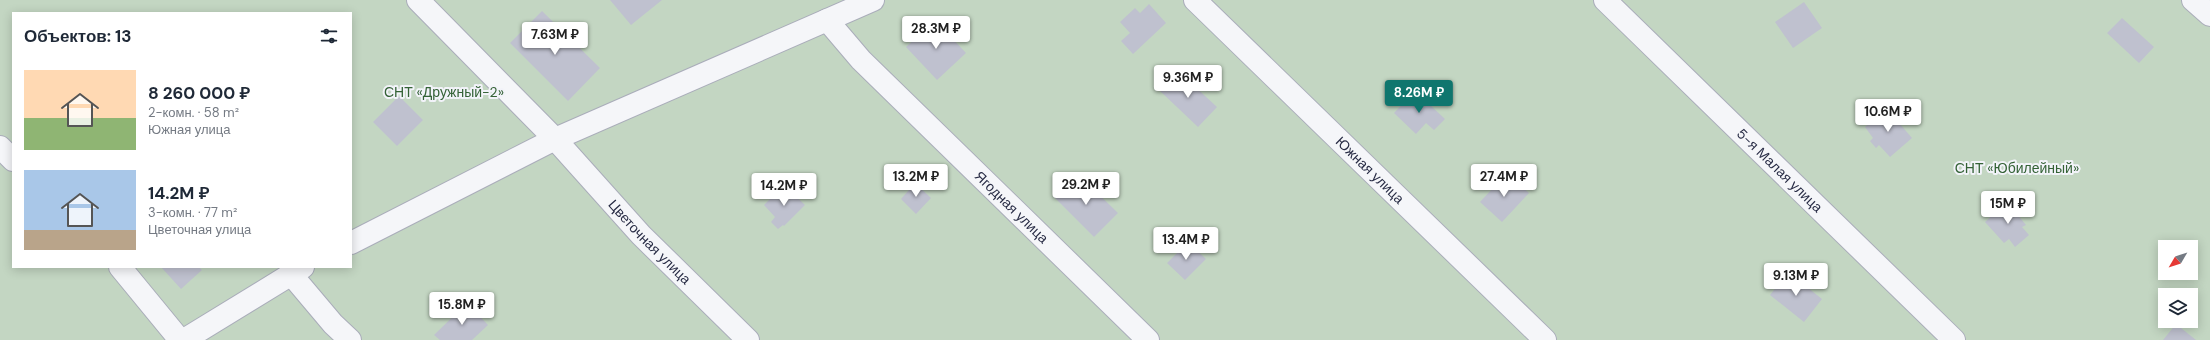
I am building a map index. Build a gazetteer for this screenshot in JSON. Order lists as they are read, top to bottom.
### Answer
{
  "streets": {
    "street": [
      "Южная улица",
      "5-я Малая улица",
      "Ягодная улица",
      "Цветочная улица"
    ]
  },
  "parks": ["СНТ «Дружный-2»", "СНТ «Юбилейный»"],
  "north": "bottom left",
  "page": {
    "heading": "Объектов: 13",
    "price": [
      "28.3M ₽",
      "7.63M ₽",
      "9.36M ₽",
      "8.26M ₽",
      "10.6M ₽",
      "13.2M ₽",
      "27.4M ₽",
      "29.2M ₽",
      "14.2M ₽",
      "15M ₽",
      "13.4M ₽",
      "9.13M ₽",
      "15.8M ₽"
    ],
    "list": [
      {
        "name": "8 260 000 ₽",
        "note": "2-комн. · 58 m² · Южная улица"
      },
      {
        "name": "14.2M ₽",
        "note": "3-комн. · 77 m² · Цветочная улица"
      }
    ]
  }
}
